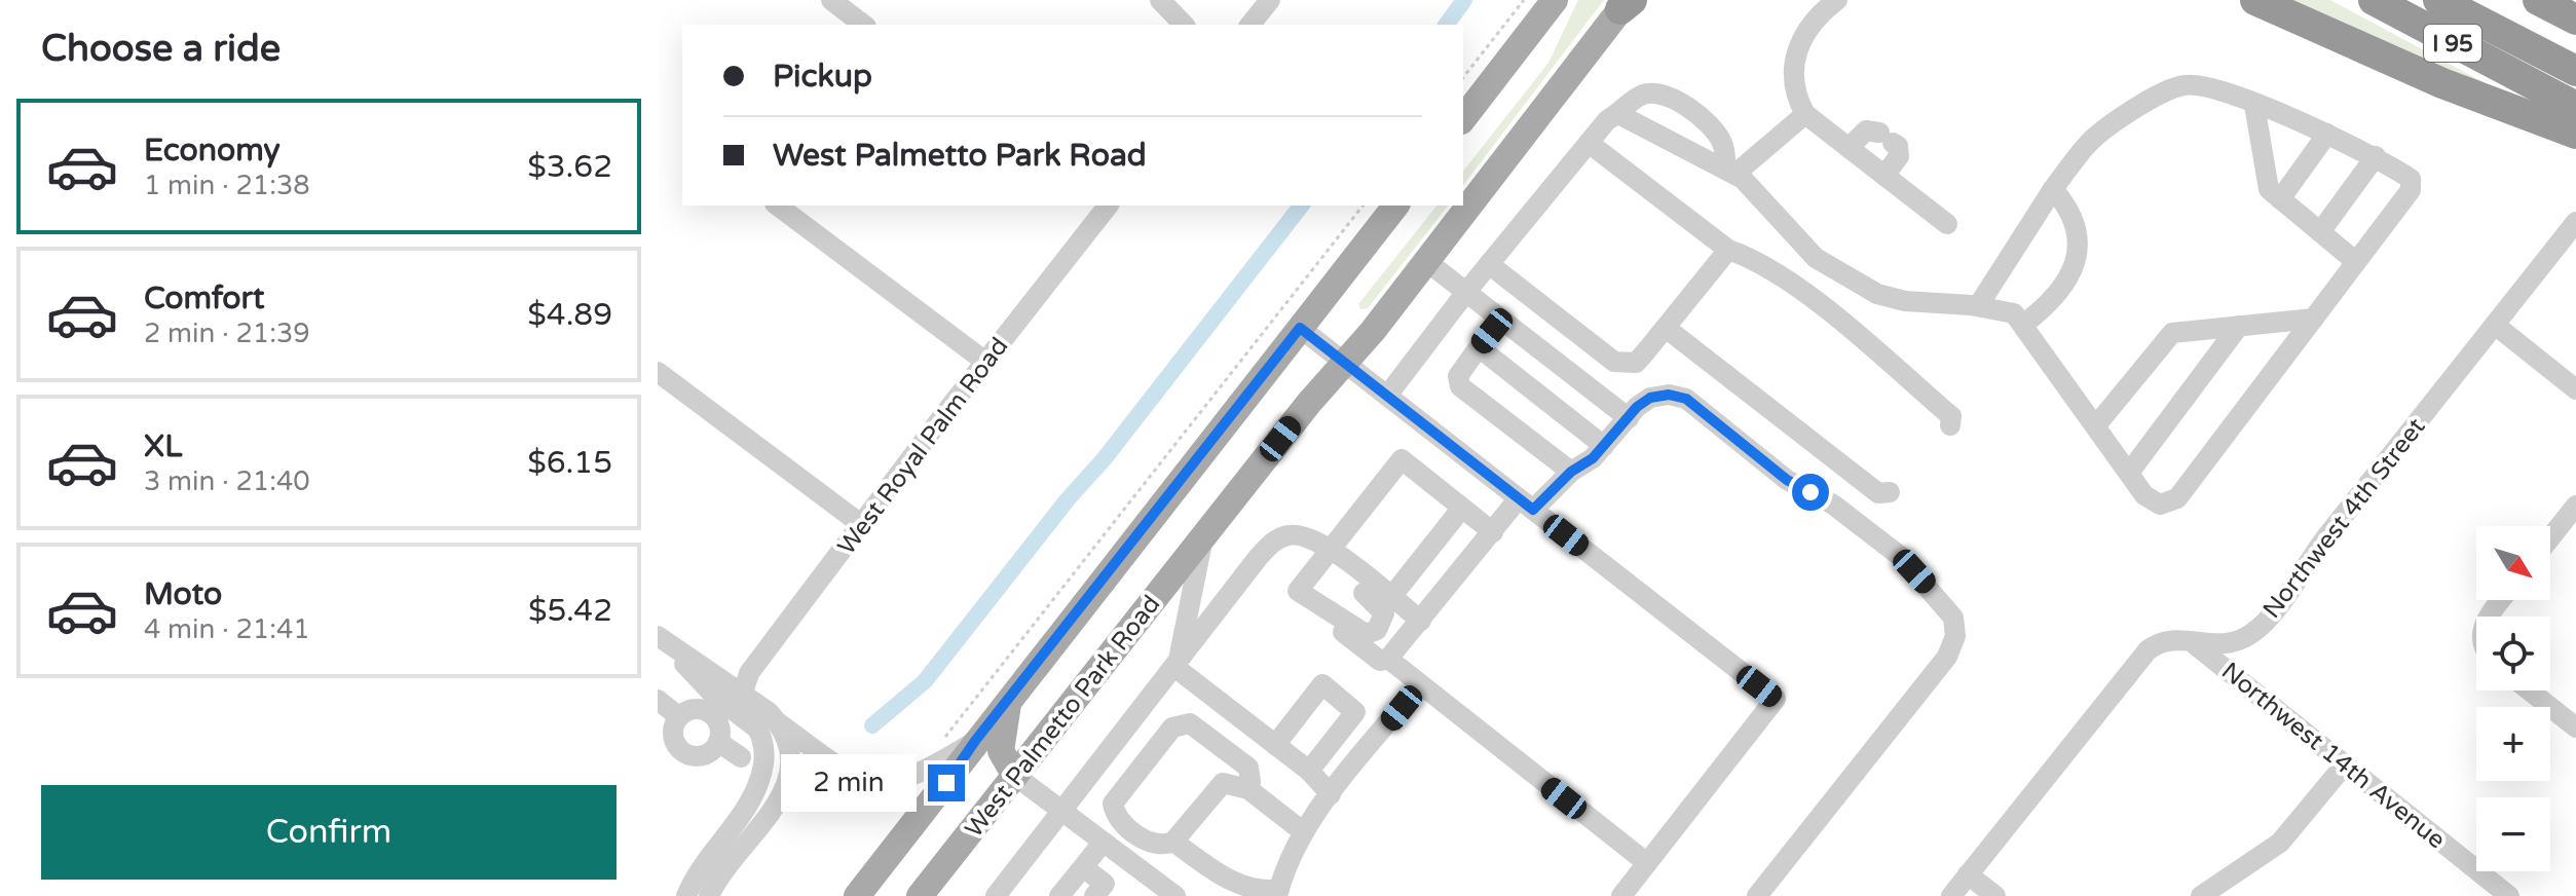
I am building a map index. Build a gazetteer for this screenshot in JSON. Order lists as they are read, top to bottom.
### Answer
{
  "streets": {
    "highway": ["I 95"],
    "main road": ["West Palmetto Park Road"],
    "street": ["West Royal Palm Road", "Northwest 4th Street", "Northwest 14th Avenue"]
  },
  "crossings": [
    ["Northwest 4th Street", "Northwest 14th Avenue"]
  ],
  "north": "bottom right",
  "page": {
    "heading": "Choose a ride",
    "banner": ["Pickup", "West Palmetto Park Road"],
    "list": [
      {
        "name": "Economy",
        "note": "1 min · 21:38",
        "value": "$3.62"
      },
      {
        "name": "Comfort",
        "note": "2 min · 21:39",
        "value": "$4.89"
      },
      {
        "name": "XL",
        "note": "3 min · 21:40",
        "value": "$6.15"
      },
      {
        "name": "Moto",
        "note": "4 min · 21:41",
        "value": "$5.42"
      }
    ],
    "map_buttons": ["+", "−"],
    "bubble": "2 min",
    "buttons": "Confirm"
  }
}
